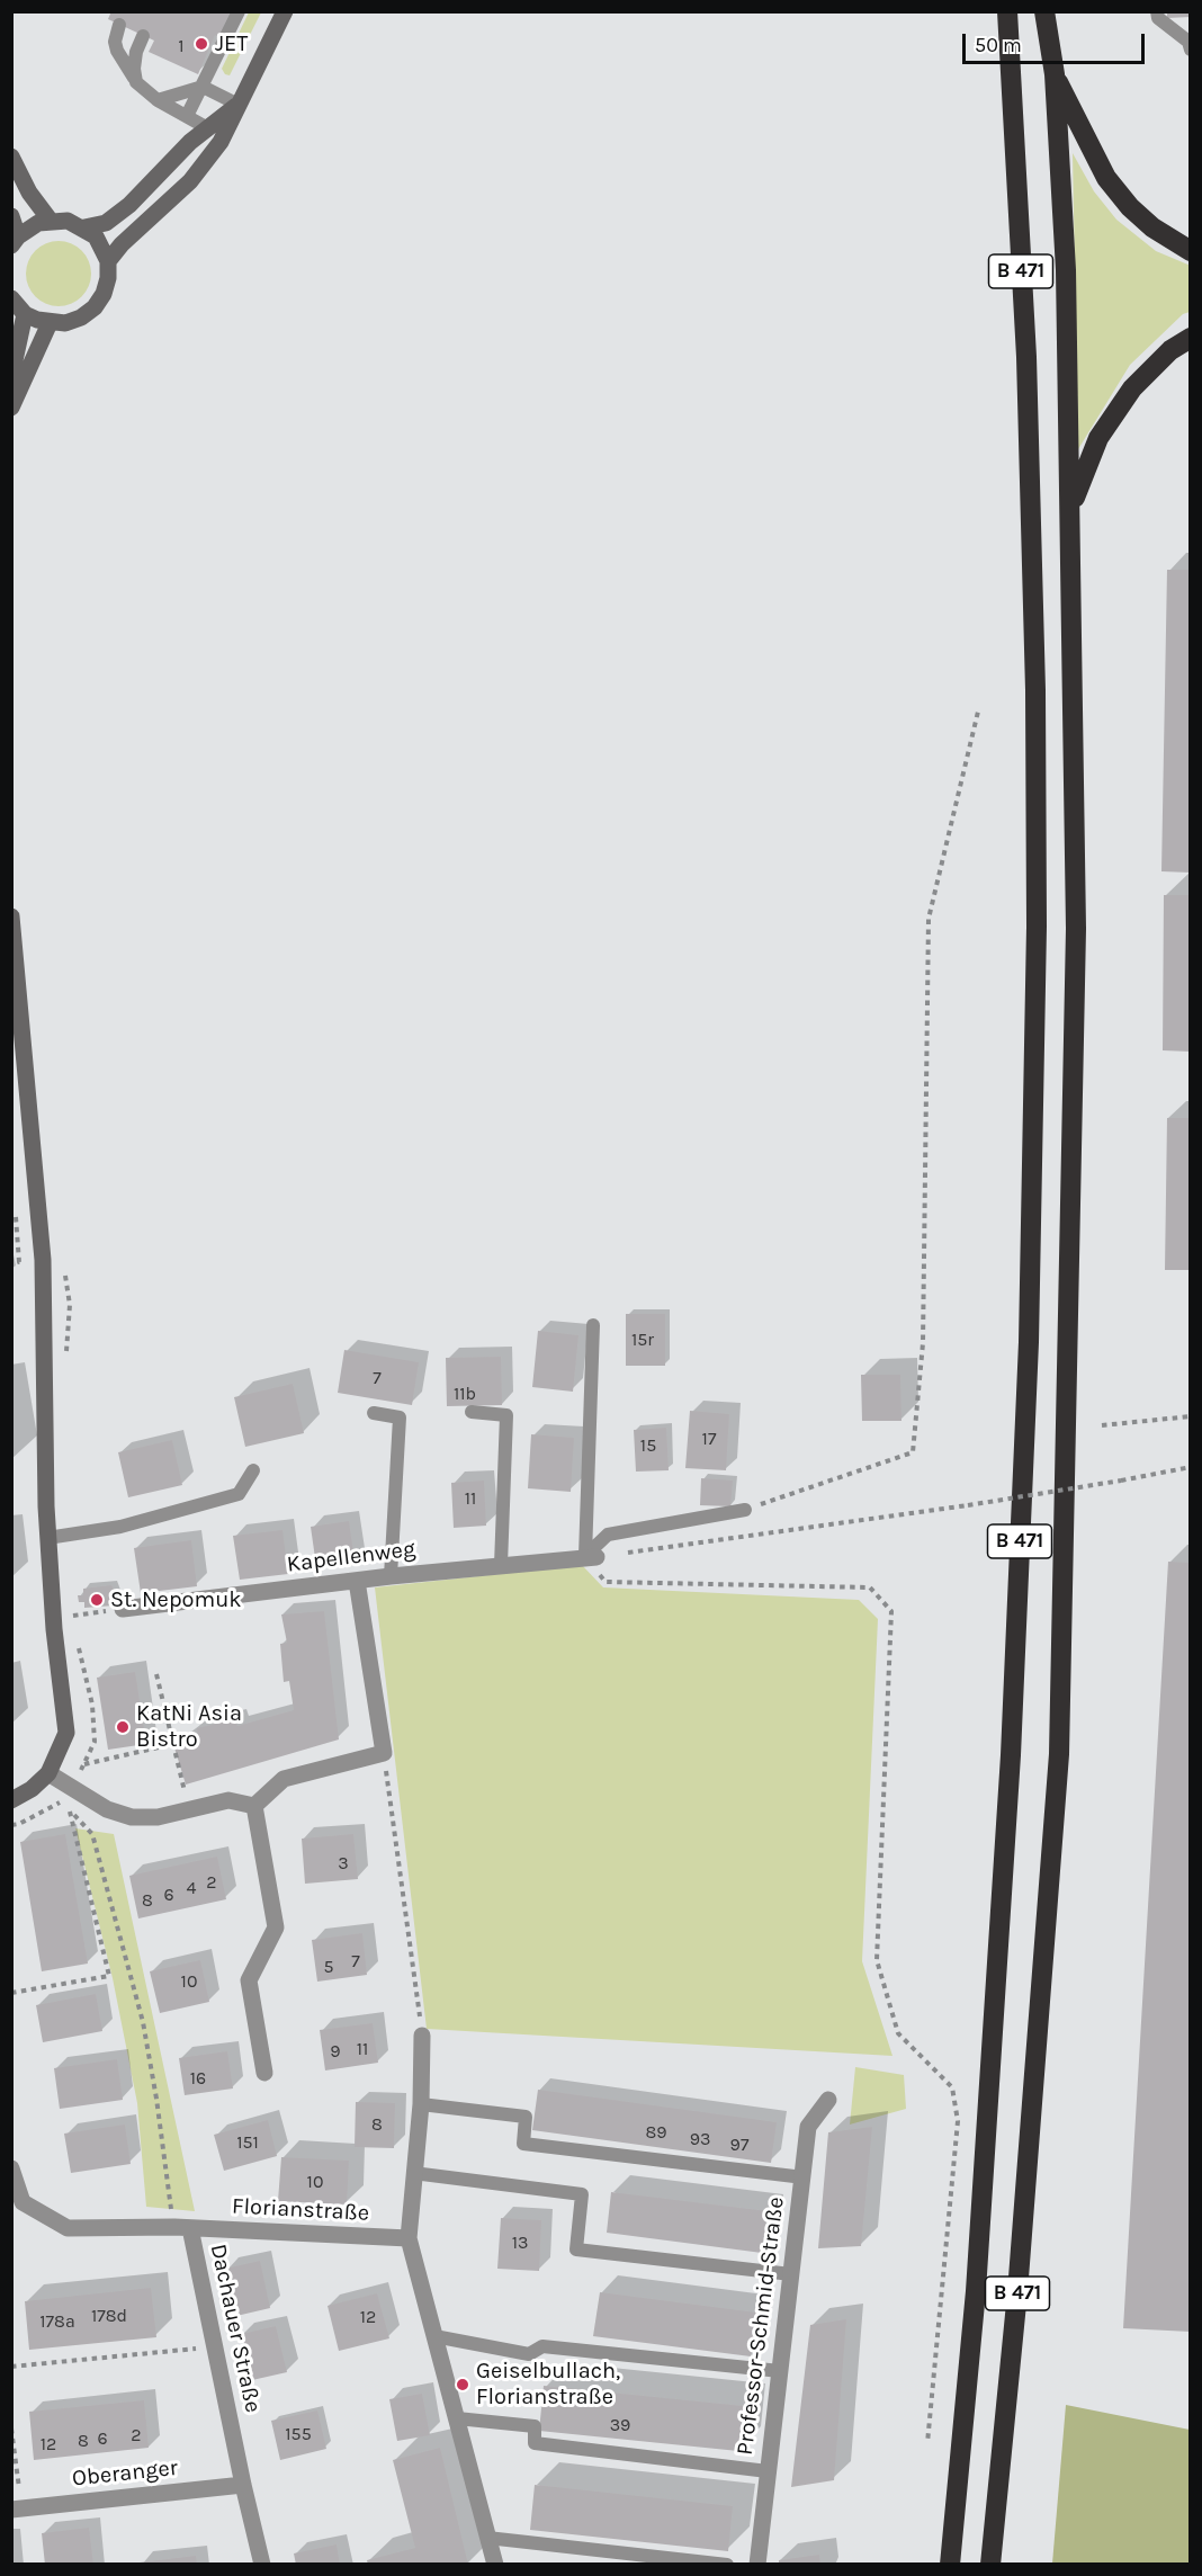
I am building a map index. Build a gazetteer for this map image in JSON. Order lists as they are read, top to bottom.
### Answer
{
  "streets": {
    "highway": ["B 471"],
    "street": [
      "Kapellenweg",
      "Florianstraße",
      "Professor-Schmid-Straße",
      "Dachauer Straße",
      "Oberanger"
    ]
  },
  "crossings": [
    ["Florianstraße", "Dachauer Straße"],
    ["Dachauer Straße", "Oberanger"]
  ],
  "places": [
    "JET",
    "St. Nepomuk",
    "KatNi Asia Bistro",
    "Geiselbullach, Florianstraße"
  ],
  "house_numbers": [
    "1",
    "15r",
    "7",
    "11b",
    "17",
    "15",
    "11",
    "3",
    "2",
    "4",
    "6",
    "8",
    "7",
    "5",
    "10",
    "11",
    "9",
    "16",
    "8",
    "89",
    "93",
    "151",
    "97",
    "10",
    "13",
    "178d",
    "12",
    "178a",
    "39",
    "155",
    "2",
    "6",
    "8",
    "12"
  ],
  "scale_bar": "50 m"
}
